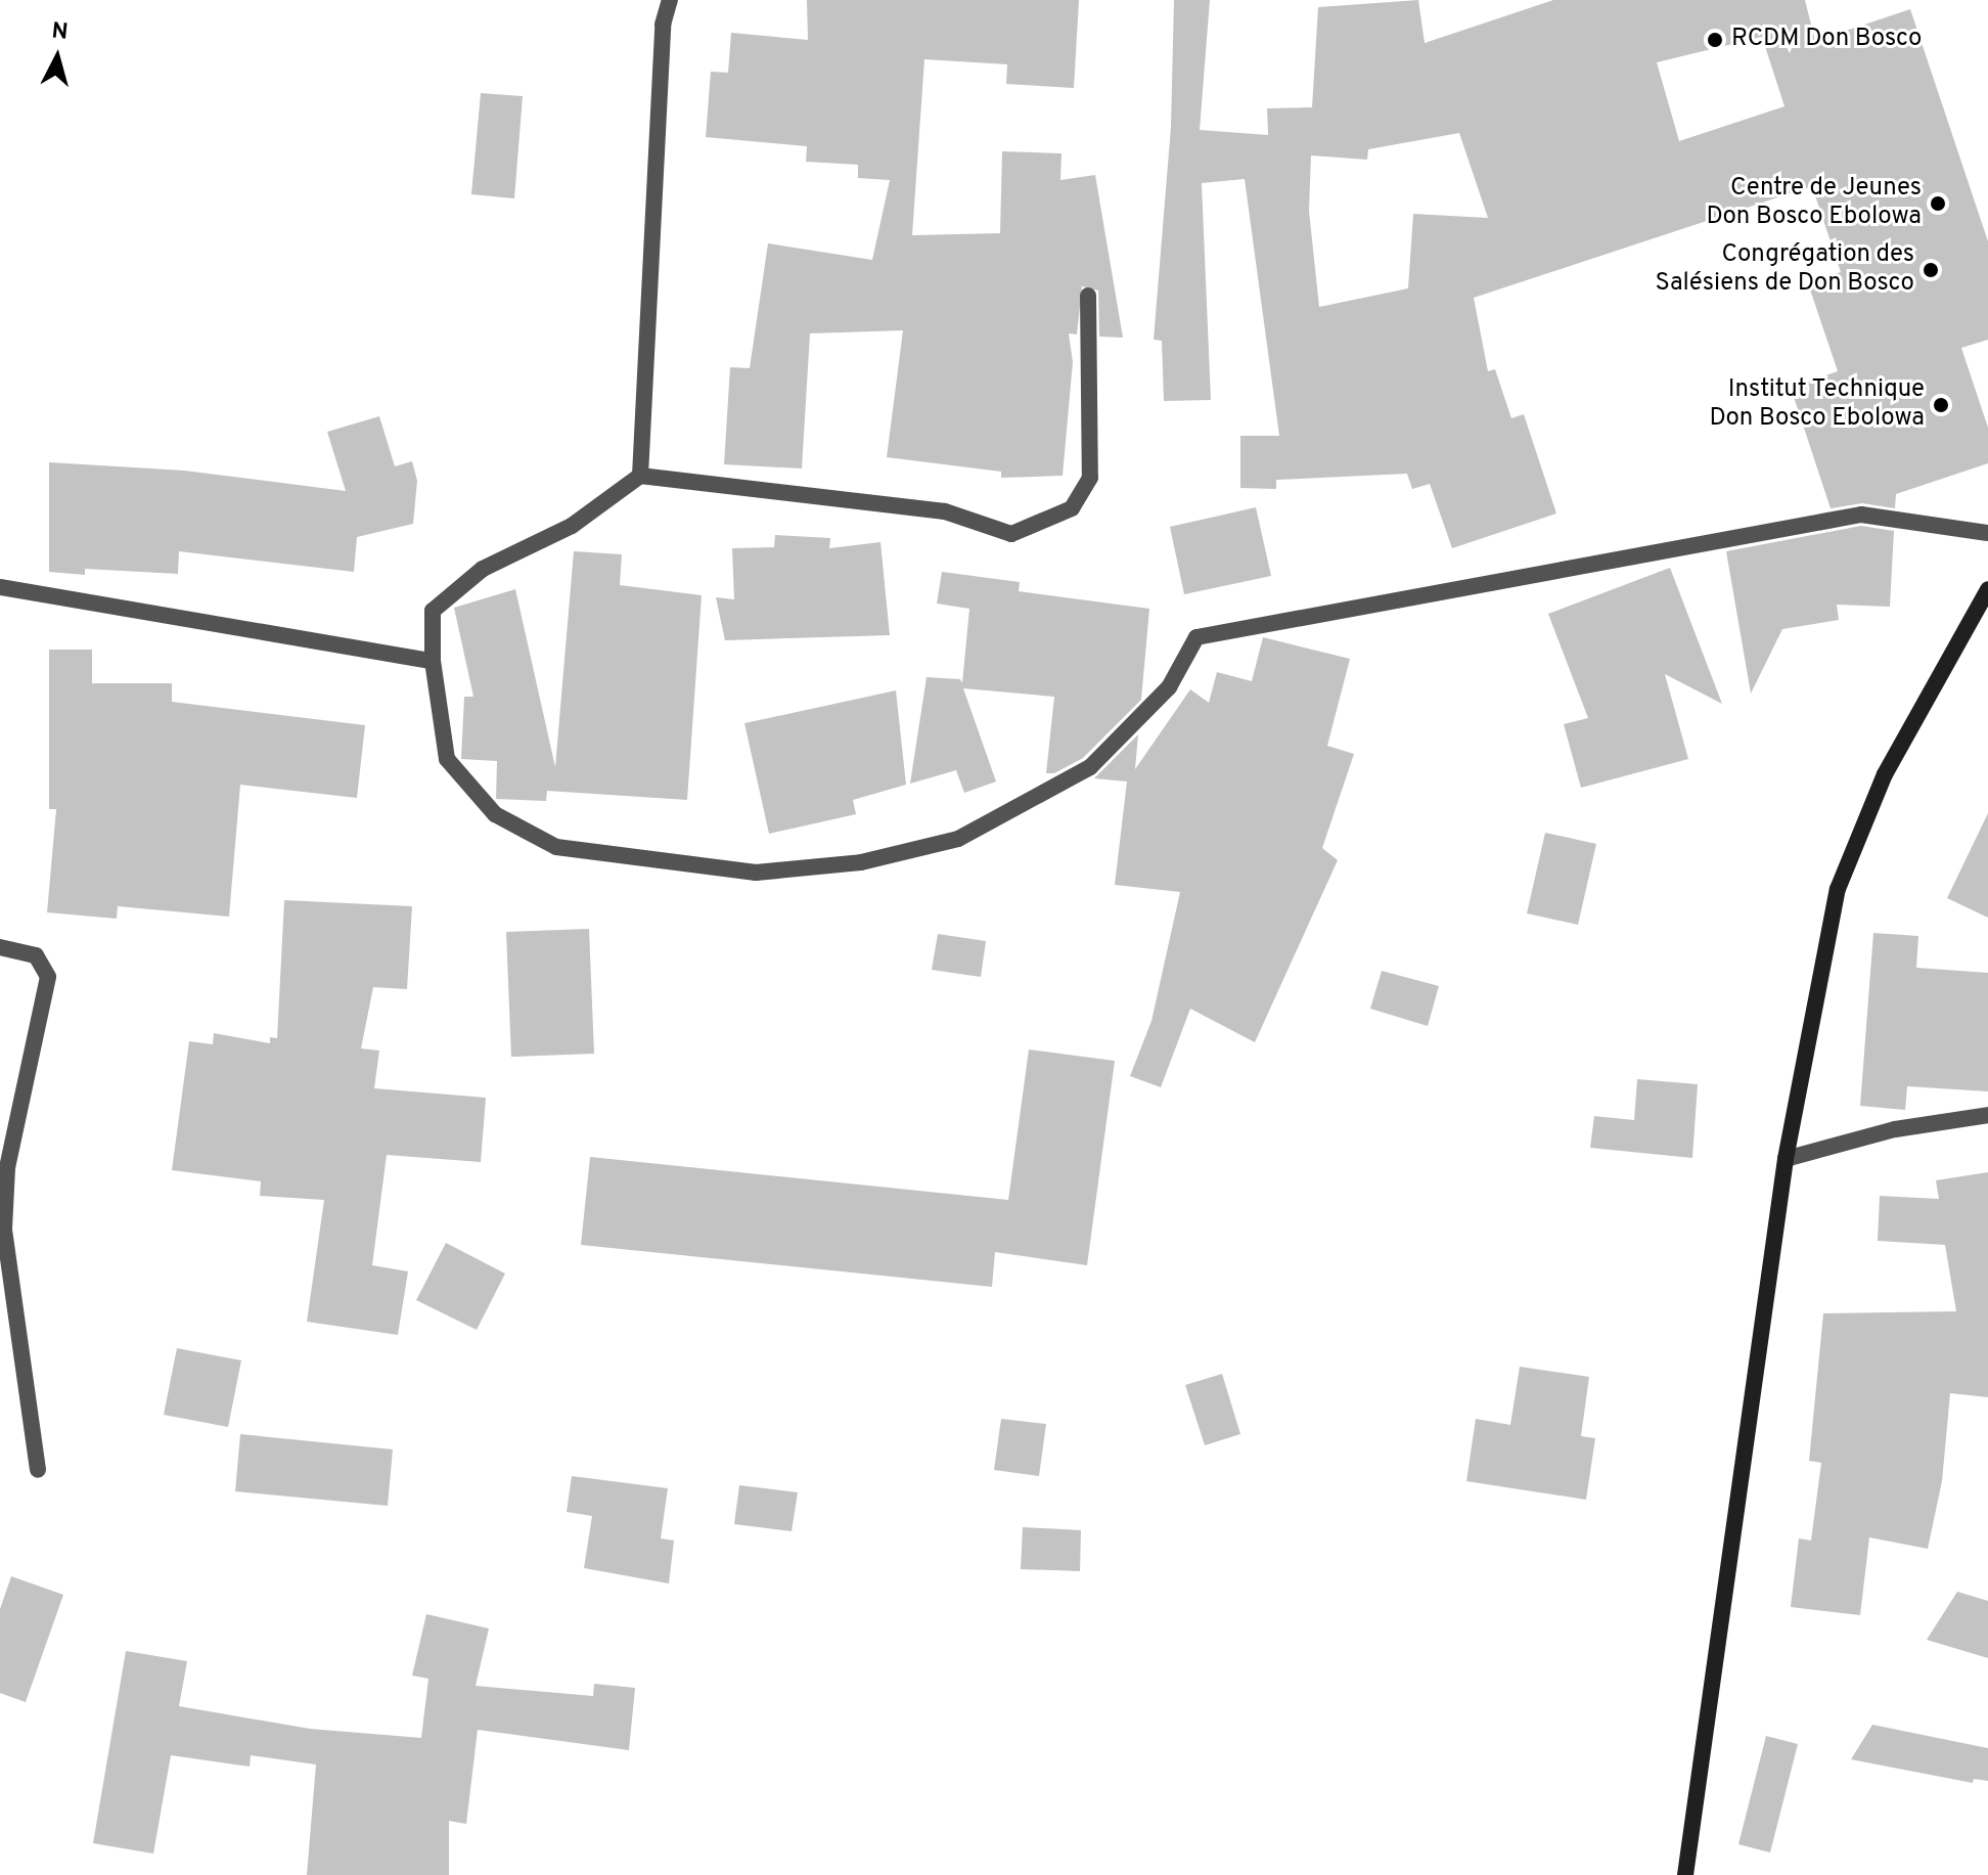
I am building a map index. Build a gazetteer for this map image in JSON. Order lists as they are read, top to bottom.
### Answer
{
  "places": [
    "RCDM Don Bosco",
    "Centre de Jeunes Don Bosco Ebolowa",
    "Congrégation des Salésiens de Don Bosco",
    "Institut Technique Don Bosco Ebolowa"
  ],
  "north": "top"
}
